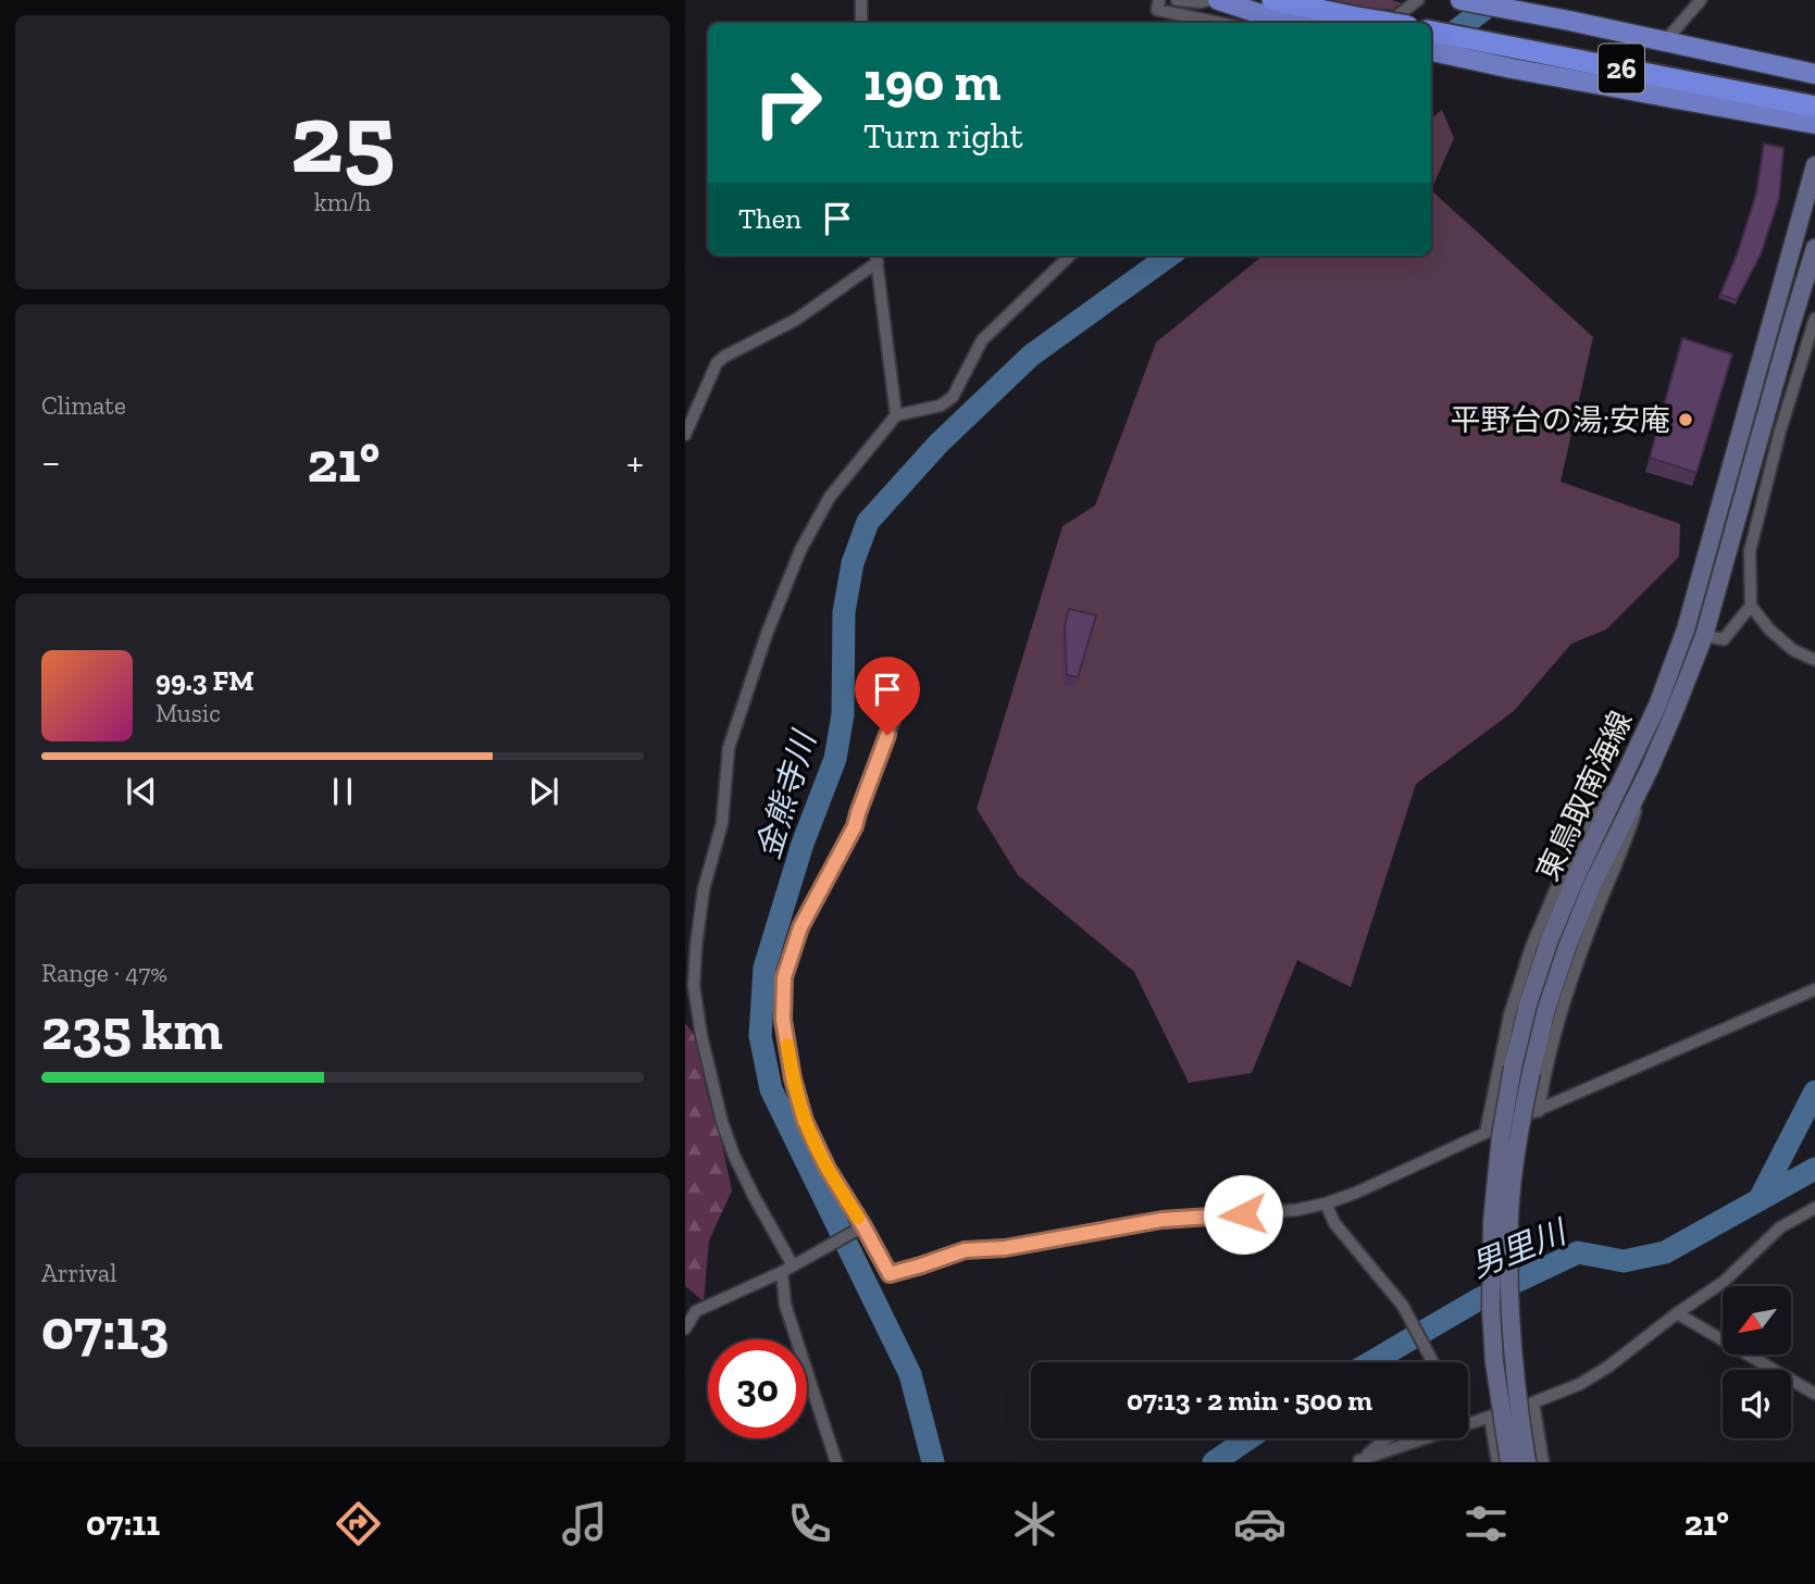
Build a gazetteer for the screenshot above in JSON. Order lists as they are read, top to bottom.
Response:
{
  "streets": {
    "highway": ["26"],
    "main road": ["東鳥取南海線"]
  },
  "water": ["金熊寺川", "男里川"],
  "places": ["平野台の湯;安庵"],
  "north": "bottom left",
  "page": {
    "tile": [
      ["25", "km/h"],
      "Climate",
      ["Range · 47%", "235 km"],
      ["Arrival", "07:13"]
    ],
    "turn": ["190 m", "Turn right"],
    "then": "Then",
    "heat": ["−", "21°", "+"],
    "song": ["99.3 FM", "Music"],
    "limit": "30",
    "trip": "07:13 · 2 min · 500 m",
    "tabs": ["07:11", "21°"]
  }
}
